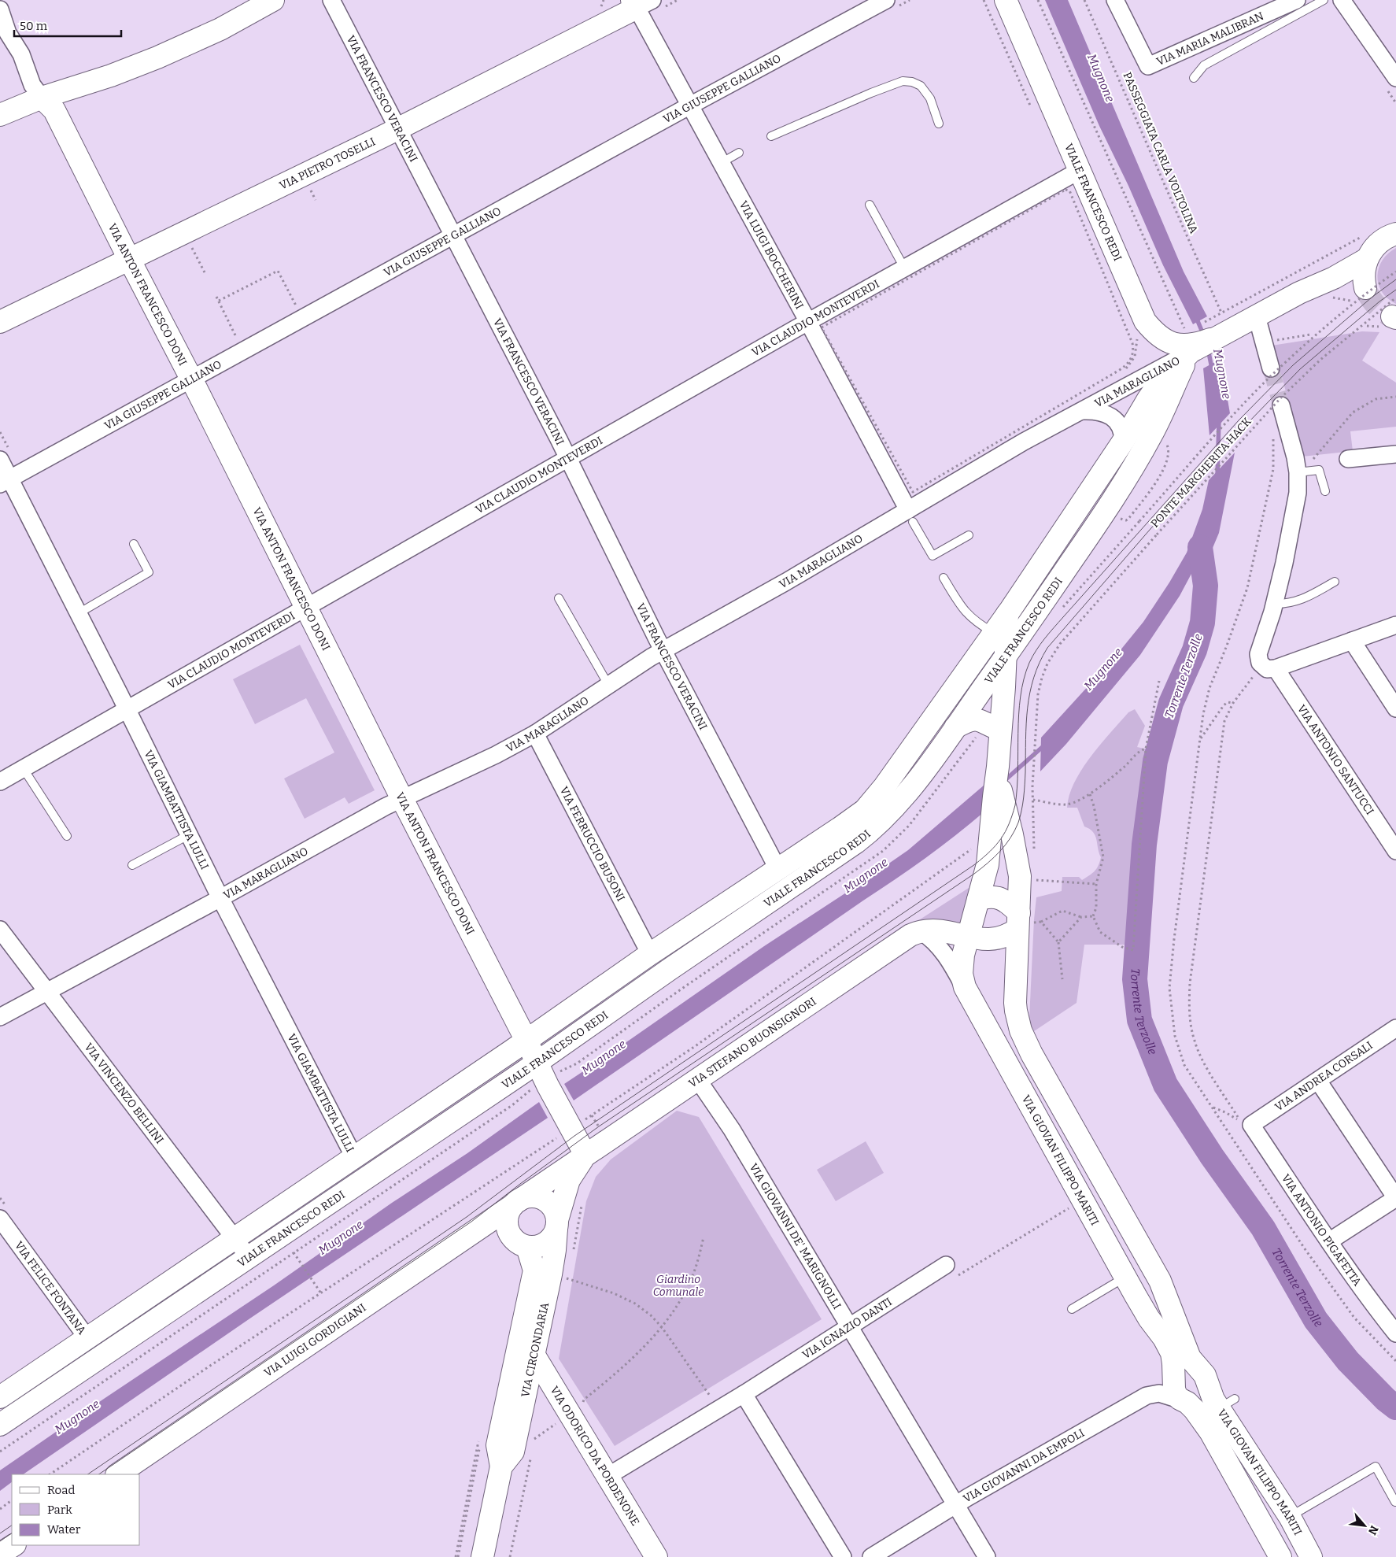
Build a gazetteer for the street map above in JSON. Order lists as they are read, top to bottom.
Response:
{
  "streets": {
    "street": [
      "VIA MARIA MALIBRAN",
      "VIA GIUSEPPE GALLIANO",
      "VIA FRANCESCO VERACINI",
      "VIA PIETRO TOSELLI",
      "VIALE FRANCESCO REDI",
      "VIA LUIGI BOCCHERINI",
      "VIA ANTON FRANCESCO DONI",
      "VIA CLAUDIO MONTEVERDI",
      "VIA MARAGLIANO",
      "VIA ANTONIO SANTUCCI",
      "VIA GIAMBATTISTA LULLI",
      "VIA FERRUCCIO BUSONI",
      "VIA STEFANO BUONSIGNORI",
      "VIA ANDREA CORSALI",
      "VIA VINCENZO BELLINI",
      "VIA GIOVAN FILIPPO MARITI",
      "VIA ANTONIO PIGAFETTA",
      "VIA GIOVANNI DE' MARIGNOLLI",
      "VIA FELICE FONTANA",
      "VIA IGNAZIO DANTI",
      "VIA LUIGI GORDIGIANI",
      "VIA CIRCONDARIA",
      "VIA ODORICO DA PORDENONE",
      "VIA GIOVANNI DA EMPOLI"
    ],
    "path": ["PASSEGGIATA CARLA VOLTOLINA", "PONTE MARGHERITA HACK"]
  },
  "crossings": [
    ["VIA GIUSEPPE GALLIANO", "VIA FRANCESCO VERACINI"],
    ["VIA GIUSEPPE GALLIANO", "VIA LUIGI BOCCHERINI"],
    ["VIA GIUSEPPE GALLIANO", "VIA ANTON FRANCESCO DONI"],
    ["VIA GIUSEPPE GALLIANO", "VIA GIAMBATTISTA LULLI"],
    ["VIA FRANCESCO VERACINI", "VIA PIETRO TOSELLI"],
    ["VIA FRANCESCO VERACINI", "VIALE FRANCESCO REDI"],
    ["VIA FRANCESCO VERACINI", "VIA CLAUDIO MONTEVERDI"],
    ["VIA FRANCESCO VERACINI", "VIA MARAGLIANO"],
    ["VIA PIETRO TOSELLI", "VIA LUIGI BOCCHERINI"],
    ["VIA PIETRO TOSELLI", "VIA ANTON FRANCESCO DONI"],
    ["VIALE FRANCESCO REDI", "VIA ANTON FRANCESCO DONI"],
    ["VIALE FRANCESCO REDI", "VIA CLAUDIO MONTEVERDI"],
    ["VIALE FRANCESCO REDI", "VIA MARAGLIANO"],
    ["VIALE FRANCESCO REDI", "VIA GIAMBATTISTA LULLI"],
    ["VIALE FRANCESCO REDI", "VIA FERRUCCIO BUSONI"],
    ["VIALE FRANCESCO REDI", "VIA VINCENZO BELLINI"],
    ["VIALE FRANCESCO REDI", "VIA GIOVAN FILIPPO MARITI"],
    ["VIALE FRANCESCO REDI", "VIA FELICE FONTANA"],
    ["VIA LUIGI BOCCHERINI", "VIA CLAUDIO MONTEVERDI"],
    ["VIA LUIGI BOCCHERINI", "VIA MARAGLIANO"],
    ["VIA ANTON FRANCESCO DONI", "VIA CLAUDIO MONTEVERDI"],
    ["VIA ANTON FRANCESCO DONI", "VIA MARAGLIANO"],
    ["VIA ANTON FRANCESCO DONI", "VIA STEFANO BUONSIGNORI"],
    ["VIA CLAUDIO MONTEVERDI", "VIA GIAMBATTISTA LULLI"],
    ["VIA MARAGLIANO", "VIA GIAMBATTISTA LULLI"],
    ["VIA MARAGLIANO", "VIA FERRUCCIO BUSONI"],
    ["VIA MARAGLIANO", "VIA VINCENZO BELLINI"],
    ["VIA STEFANO BUONSIGNORI", "VIA GIOVAN FILIPPO MARITI"],
    ["VIA STEFANO BUONSIGNORI", "VIA GIOVANNI DE' MARIGNOLLI"],
    ["VIA STEFANO BUONSIGNORI", "VIA LUIGI GORDIGIANI"],
    ["VIA STEFANO BUONSIGNORI", "VIA CIRCONDARIA"],
    ["VIA ANDREA CORSALI", "VIA ANTONIO PIGAFETTA"],
    ["VIA GIOVAN FILIPPO MARITI", "VIA GIOVANNI DA EMPOLI"],
    ["VIA GIOVANNI DE' MARIGNOLLI", "VIA IGNAZIO DANTI"],
    ["VIA GIOVANNI DE' MARIGNOLLI", "VIA GIOVANNI DA EMPOLI"],
    ["VIA IGNAZIO DANTI", "VIA ODORICO DA PORDENONE"],
    ["VIA LUIGI GORDIGIANI", "VIA CIRCONDARIA"],
    ["VIA CIRCONDARIA", "VIA ODORICO DA PORDENONE"]
  ],
  "water": ["Mugnone", "Torrente Terzolle"],
  "parks": ["Giardino Comunale"],
  "legend": ["Road", "Park", "Water"],
  "scale_bar": "50 m",
  "north": "bottom right"
}
